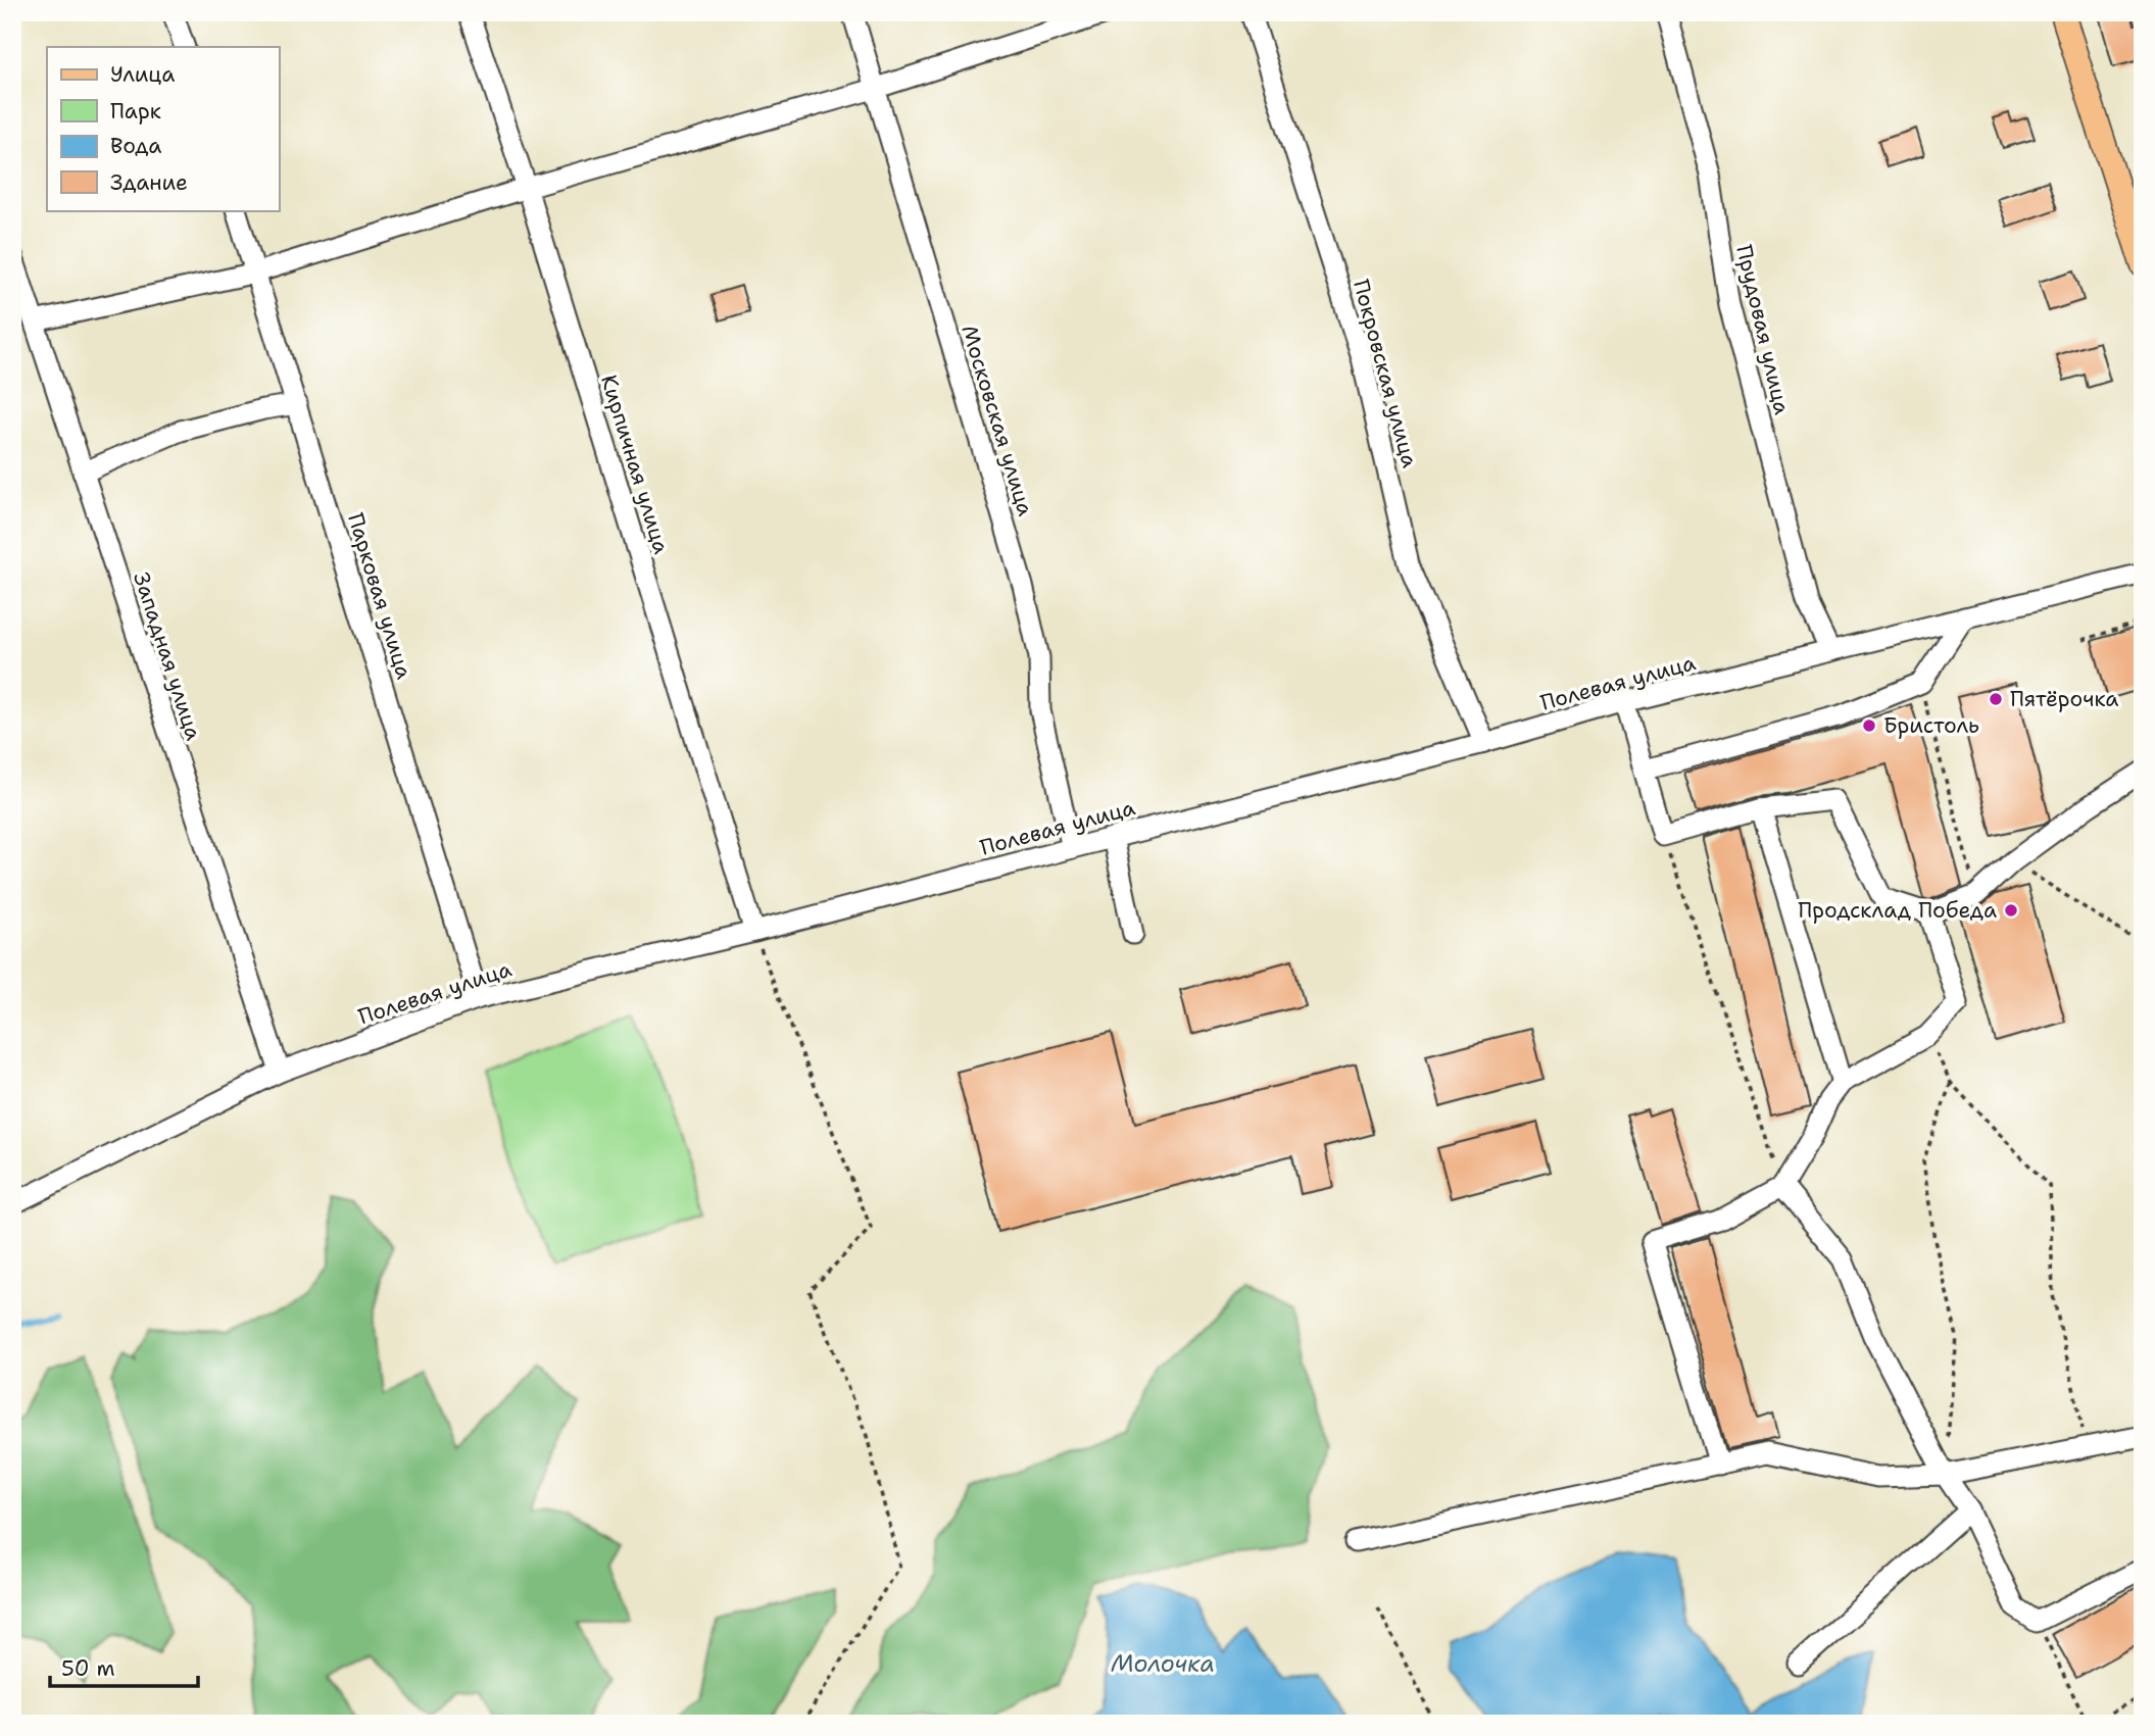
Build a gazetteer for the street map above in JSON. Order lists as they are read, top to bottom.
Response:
{
  "streets": {
    "street": [
      "Прудовая улица",
      "Покровская улица",
      "Московская улица",
      "Кирпичная улица",
      "Парковая улица",
      "Западная улица",
      "Полевая улица"
    ]
  },
  "crossings": [
    ["Прудовая улица", "Полевая улица"],
    ["Покровская улица", "Полевая улица"],
    ["Московская улица", "Полевая улица"],
    ["Кирпичная улица", "Полевая улица"],
    ["Парковая улица", "Полевая улица"],
    ["Западная улица", "Полевая улица"]
  ],
  "water": ["Молочка"],
  "places": ["Пятёрочка", "Бристоль", "Продсклад Победа"],
  "legend": [
    "Улица",
    "Парк",
    "Вода",
    "Здание"
  ],
  "scale_bar": "50 m"
}
